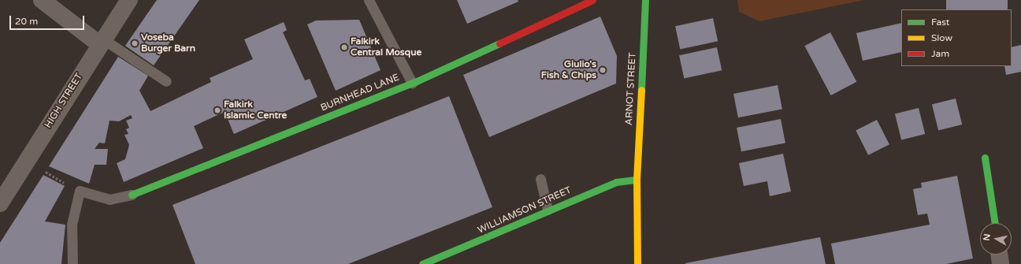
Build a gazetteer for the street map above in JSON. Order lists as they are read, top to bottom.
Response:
{
  "streets": {
    "street": [
      "ARNOT STREET",
      "BURNHEAD LANE",
      "HIGH STREET",
      "WILLIAMSON STREET"
    ]
  },
  "crossings": [
    ["ARNOT STREET", "WILLIAMSON STREET"]
  ],
  "places": [
    "Voseba Burger Barn",
    "Falkirk Central Mosque",
    "Giulio's Fish & Chips",
    "Falkirk Islamic Centre"
  ],
  "legend": ["Fast", "Slow", "Jam"],
  "scale_bar": "20 m",
  "north": "left"
}
